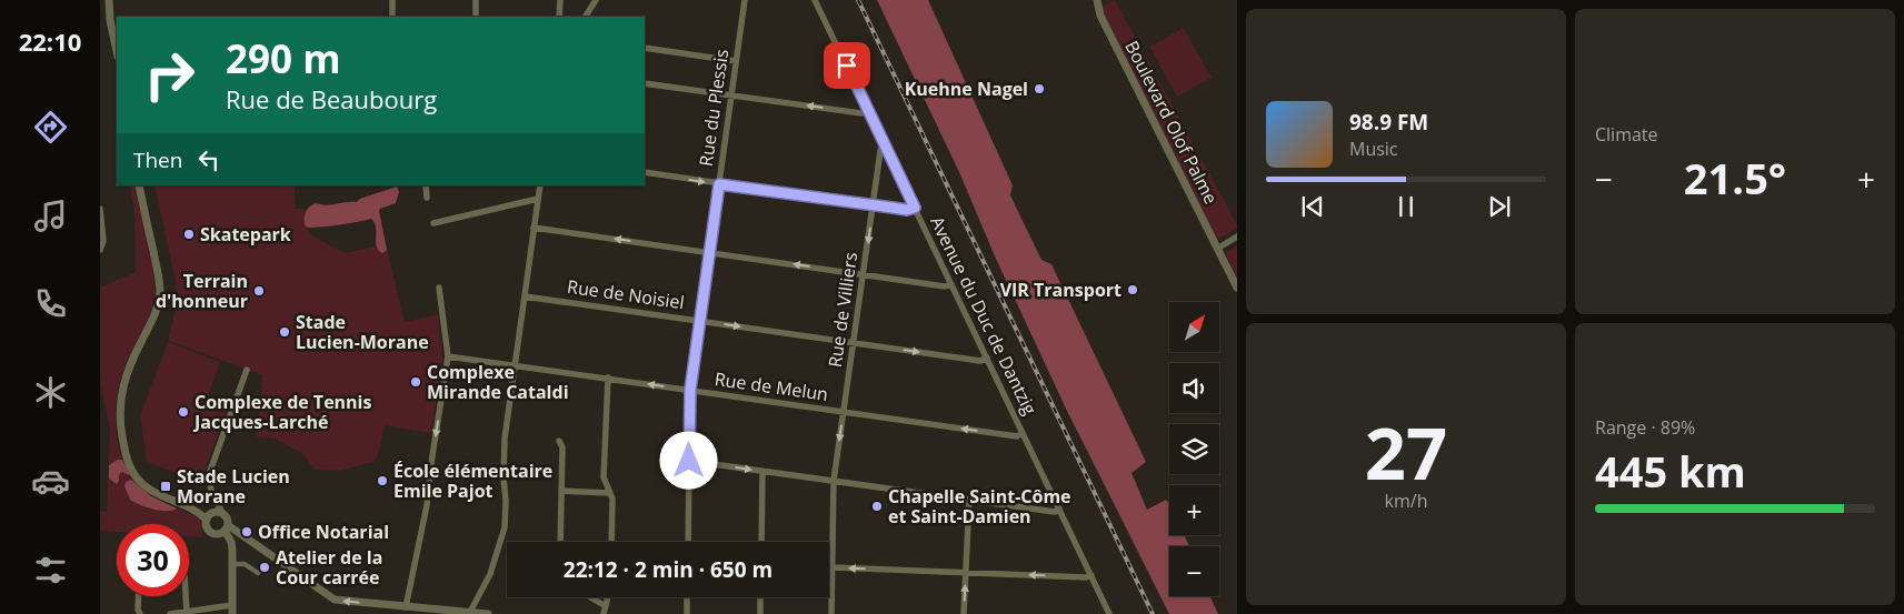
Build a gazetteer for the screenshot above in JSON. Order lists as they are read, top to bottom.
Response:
{
  "streets": {
    "street": [
      "Rue du Plessis",
      "Boulevard Olof Palme",
      "Rue de Noisiel",
      "Rue de Villiers",
      "Avenue du Duc de Dantzig",
      "Rue de Melun"
    ]
  },
  "crossings": [
    ["Rue du Plessis", "Rue de Noisiel"],
    ["Rue du Plessis", "Rue de Melun"],
    ["Rue de Noisiel", "Rue de Villiers"],
    ["Rue de Noisiel", "Avenue du Duc de Dantzig"],
    ["Rue de Villiers", "Avenue du Duc de Dantzig"],
    ["Rue de Villiers", "Rue de Melun"],
    ["Avenue du Duc de Dantzig", "Rue de Melun"]
  ],
  "one_way": ["Rue de Noisiel", "Rue de Melun"],
  "places": {
    "other": [
      "Kuehne Nagel",
      "Skatepark",
      "VIR Transport",
      "Terrain d'honneur",
      "Stade Lucien-Morane",
      "Complexe Mirande Cataldi",
      "Complexe de Tennis Jacques-Larché",
      "École élémentaire Emile Pajot",
      "Chapelle Saint-Côme et Saint-Damien",
      "Office Notarial",
      "Atelier de la Cour carrée"
    ],
    "transit": ["Stade Lucien Morane"]
  },
  "north": "top right",
  "page": {
    "tabs": "22:10",
    "tile": [
      "Climate",
      ["27", "km/h"],
      ["Range · 89%", "445 km"]
    ],
    "turn": ["290 m", "Rue de Beaubourg"],
    "song": ["98.9 FM", "Music"],
    "then": "Then",
    "heat": ["−", "21.5°", "+"],
    "map_buttons": ["+", "−"],
    "limit": "30",
    "trip": "22:12 · 2 min · 650 m"
  }
}
